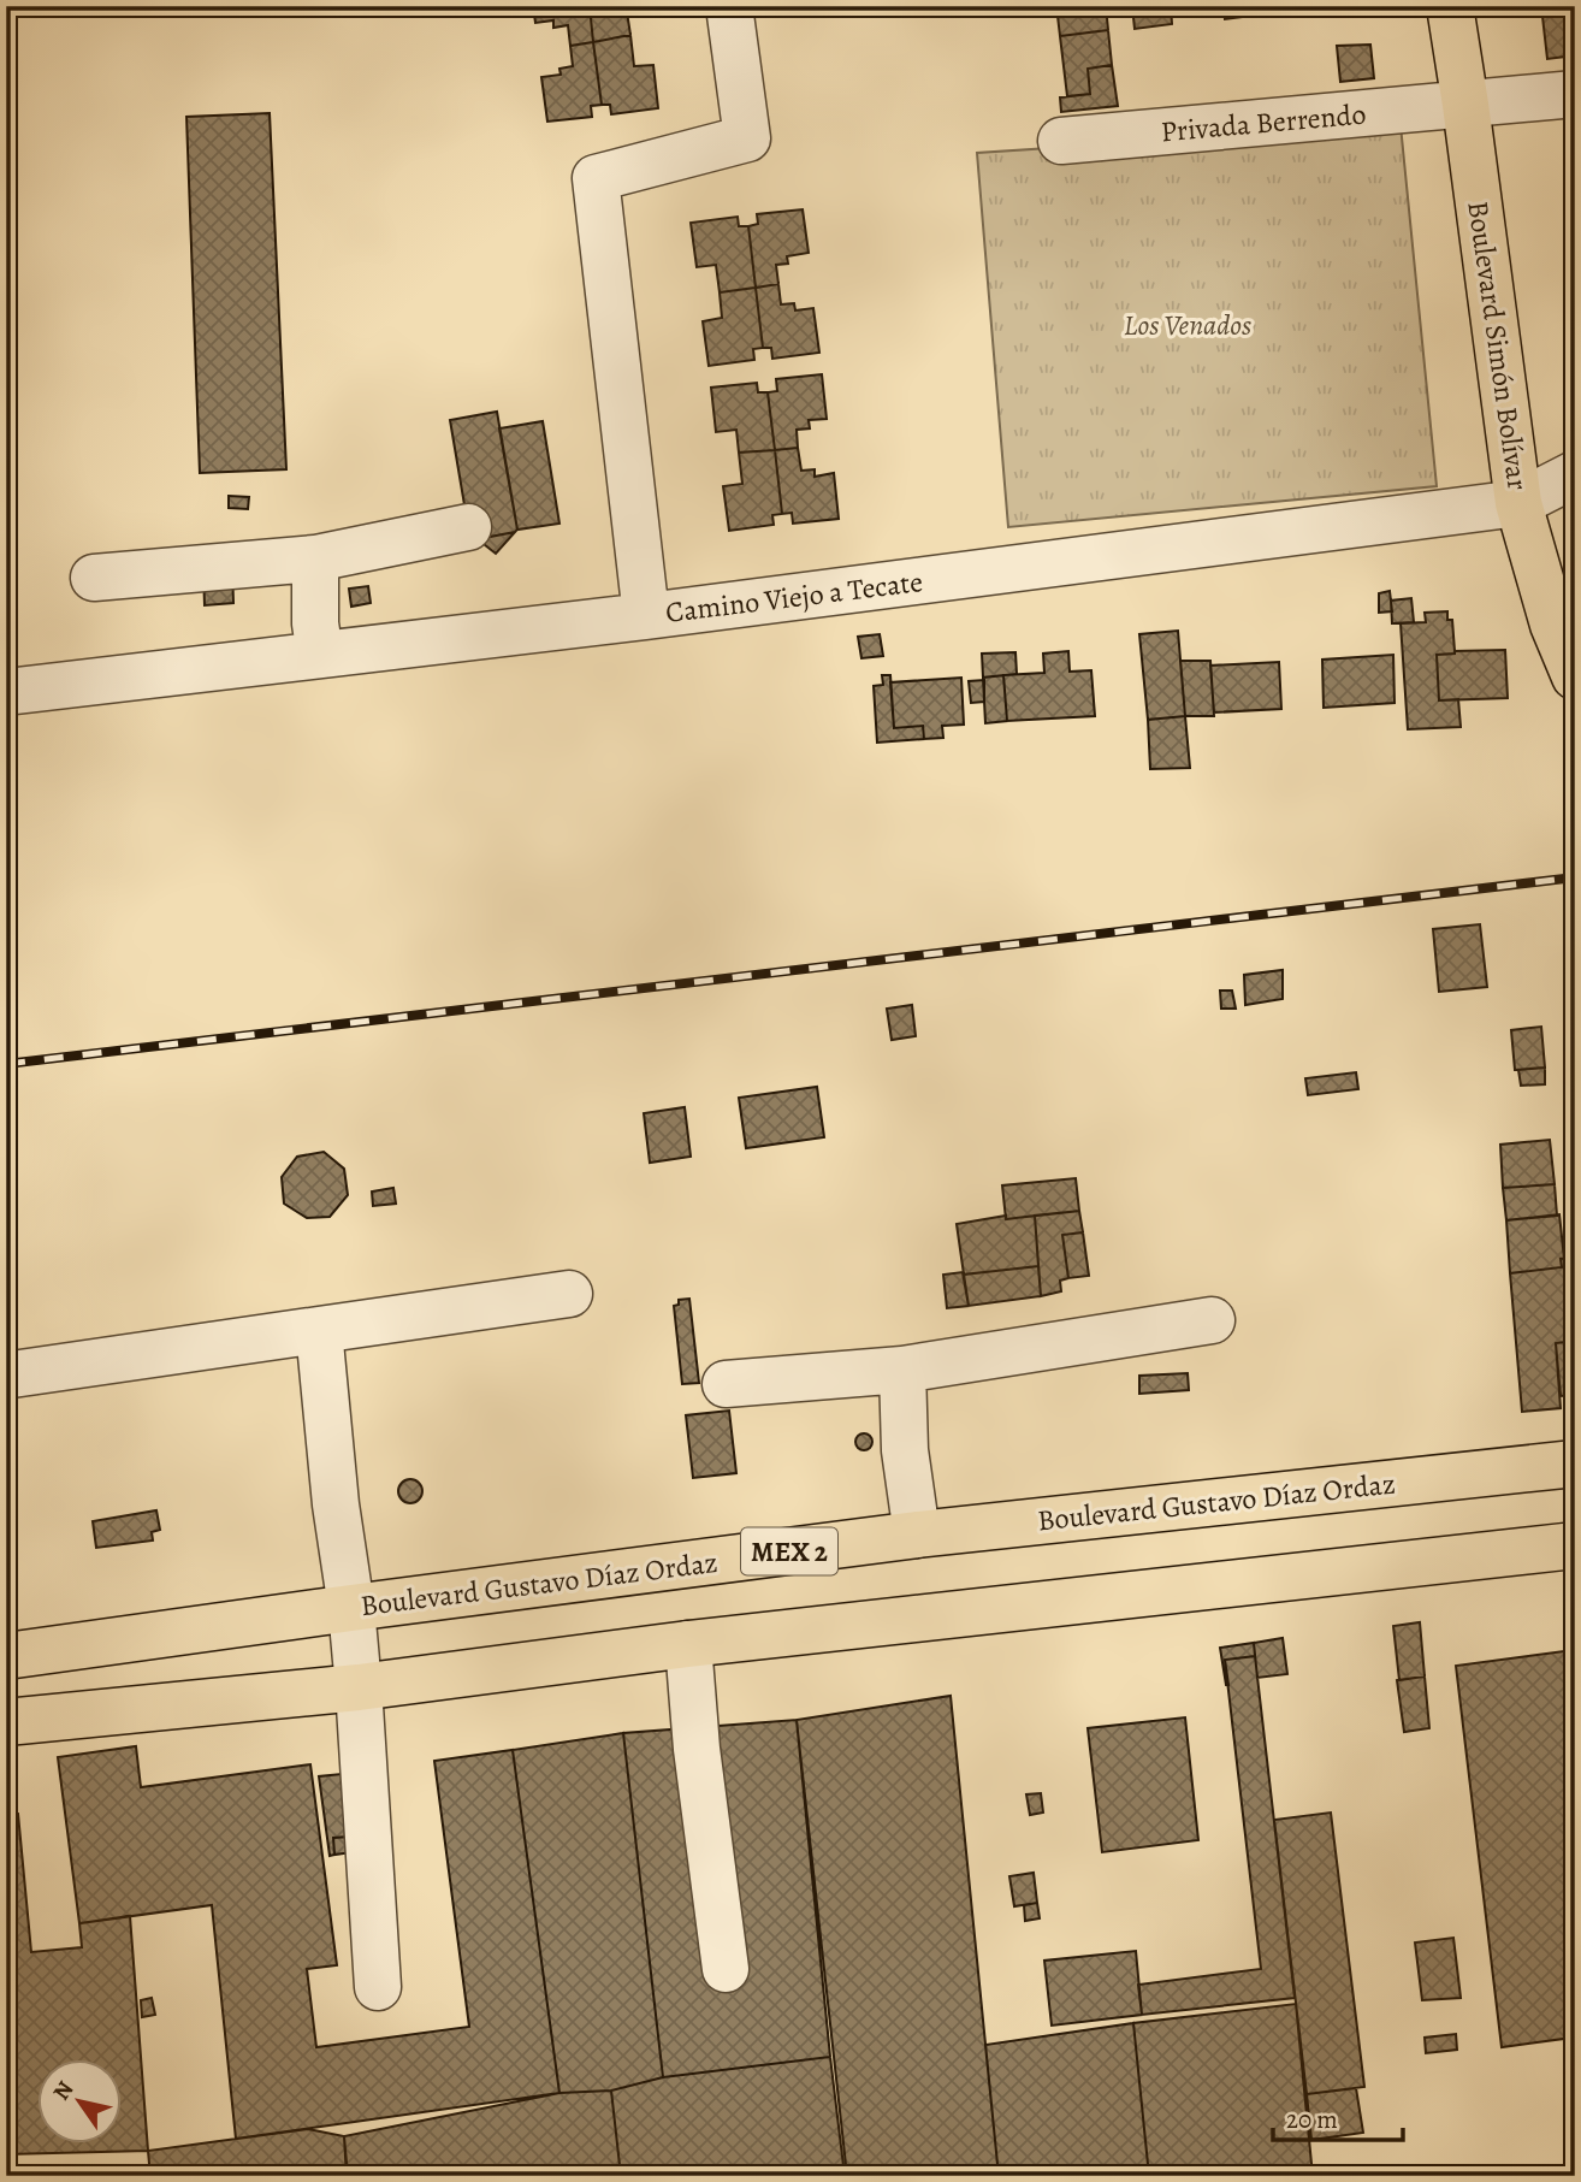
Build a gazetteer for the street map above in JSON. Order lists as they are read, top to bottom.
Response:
{
  "streets": {
    "main road": ["Boulevard Simón Bolívar", "Boulevard Gustavo Díaz Ordaz", "MEX 2"],
    "street": ["Privada Berrendo", "Camino Viejo a Tecate"]
  },
  "crossings": [
    ["Privada Berrendo", "Boulevard Simón Bolívar"],
    ["Boulevard Simón Bolívar", "Camino Viejo a Tecate"]
  ],
  "parks": ["Los Venados"],
  "scale_bar": "20 m",
  "north": "top left"
}
